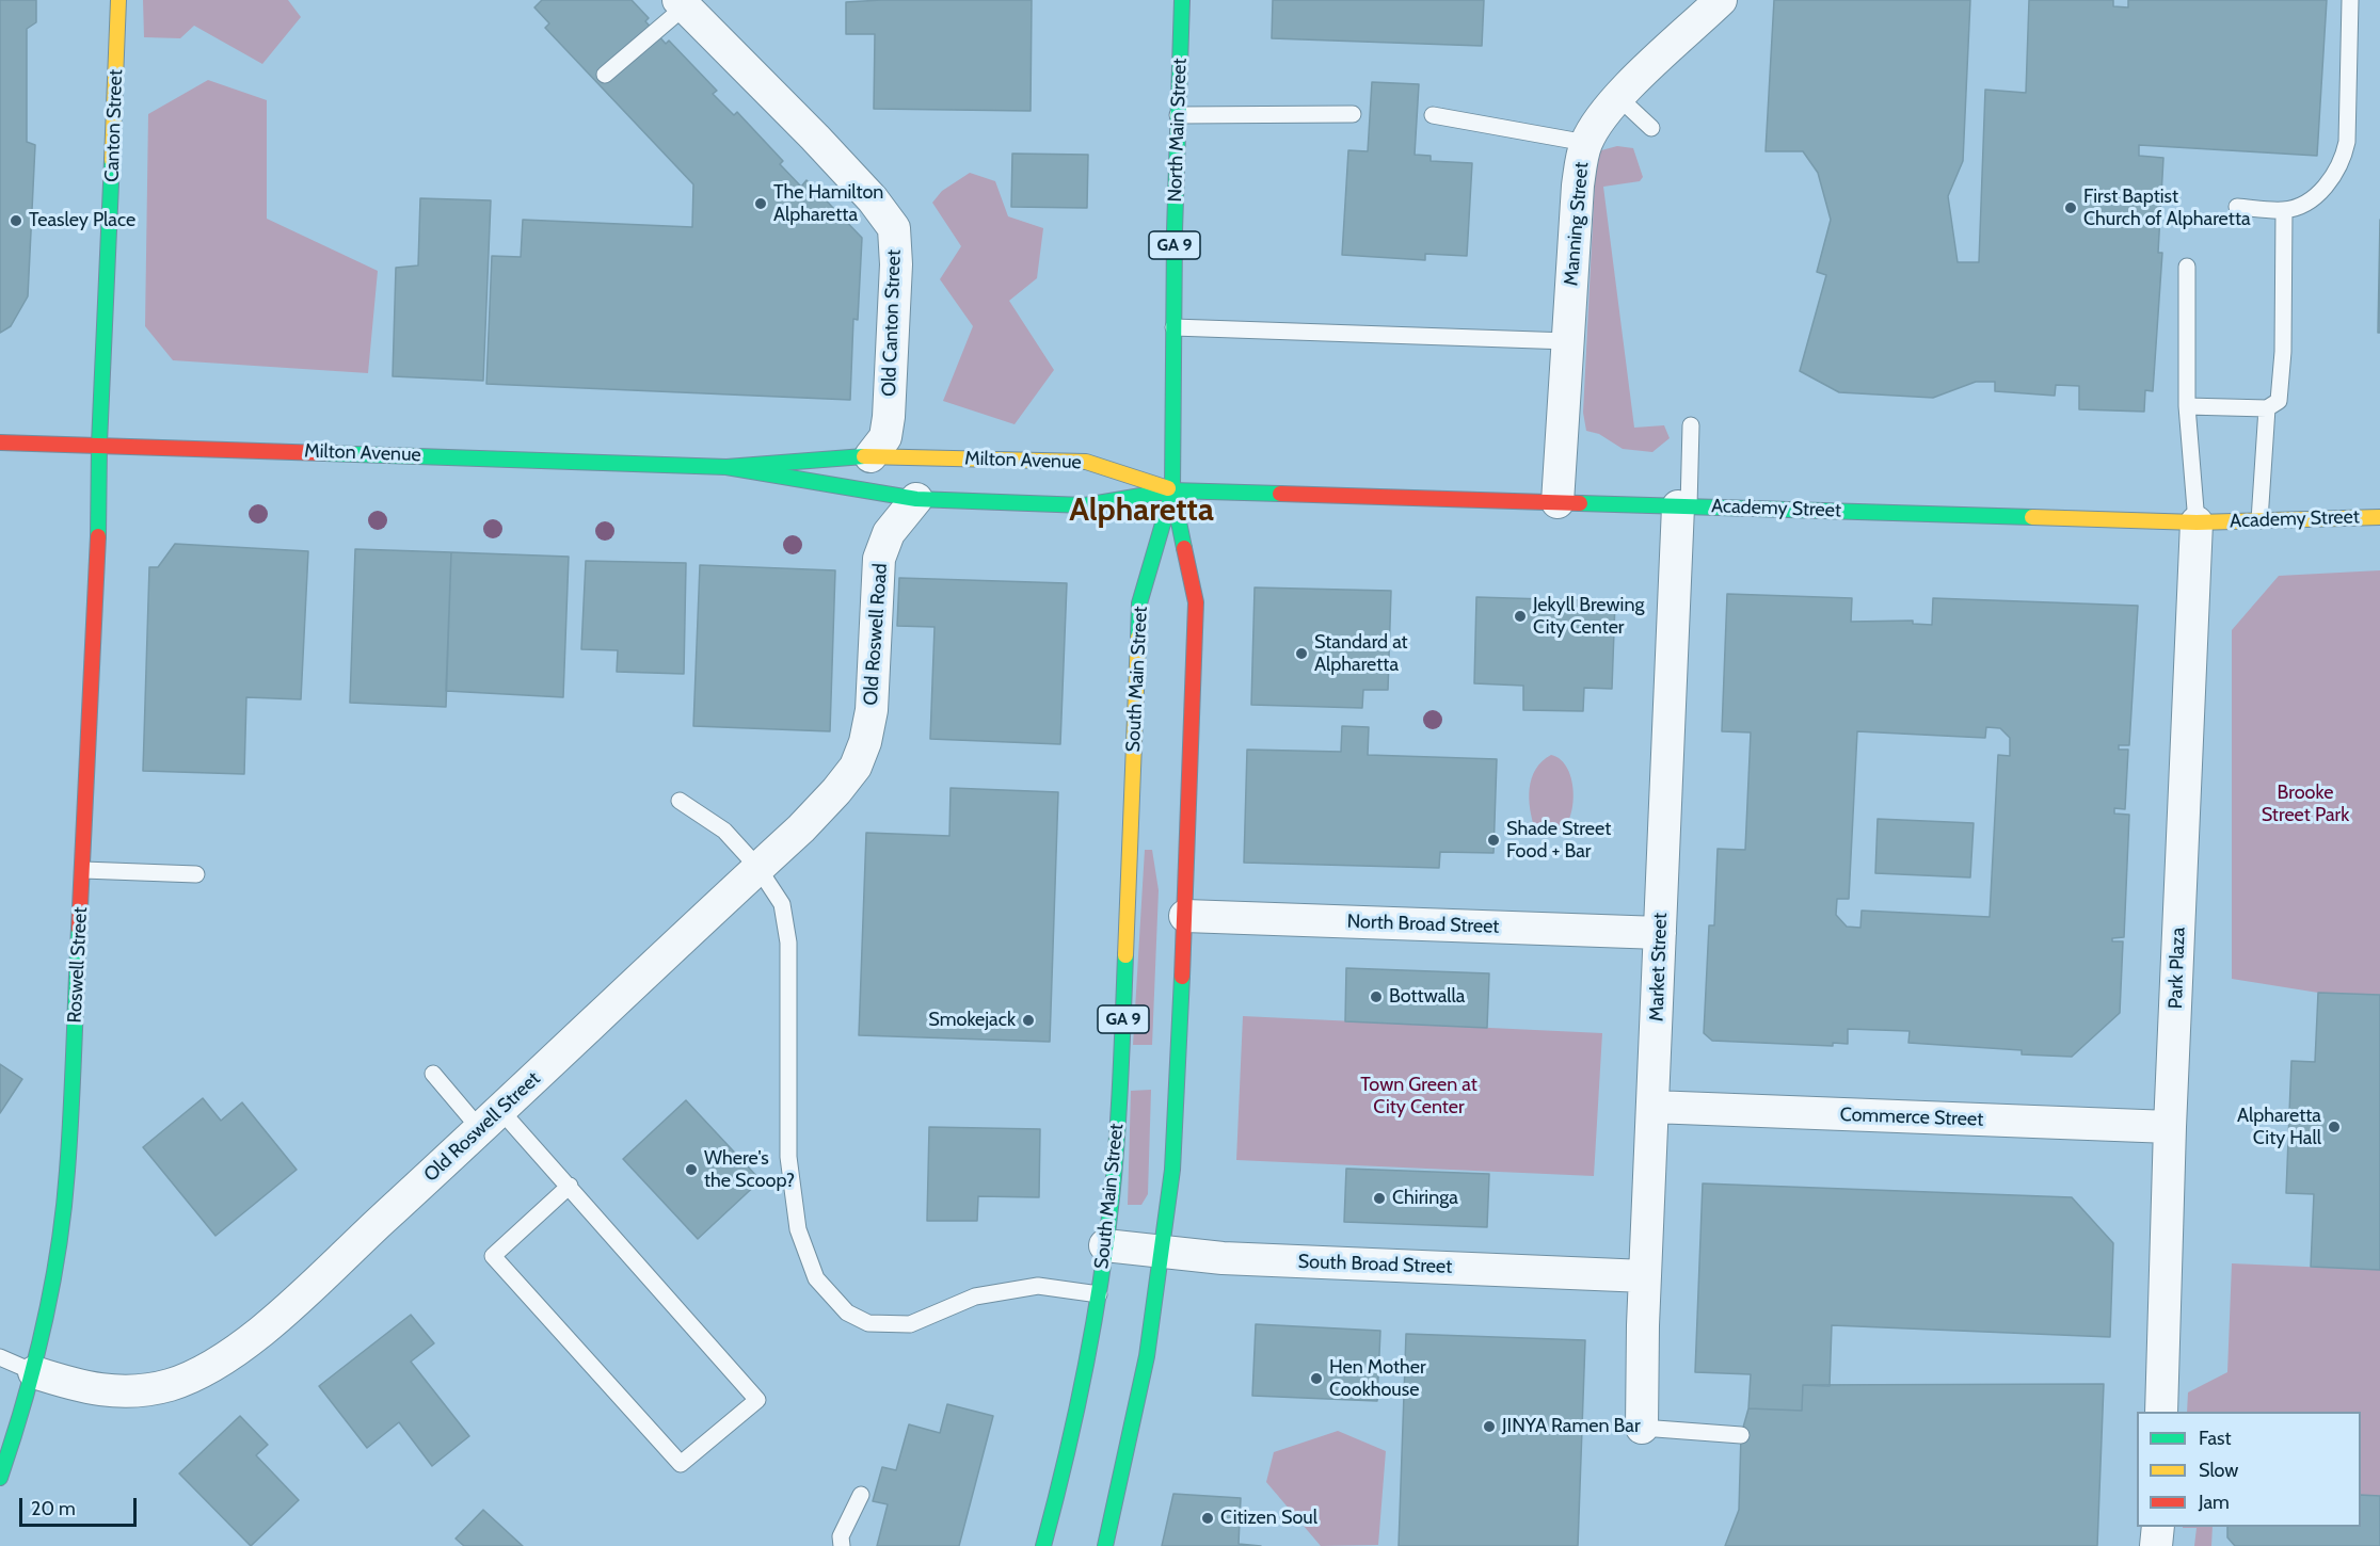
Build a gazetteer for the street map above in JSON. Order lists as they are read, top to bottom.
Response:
{
  "streets": {
    "street": [
      "Canton Street",
      "North Main Street",
      "Manning Street",
      "GA 9",
      "Old Canton Street",
      "Milton Avenue",
      "Academy Street",
      "Old Roswell Road",
      "South Main Street",
      "North Broad Street",
      "Roswell Street",
      "Market Street",
      "Park Plaza",
      "Commerce Street",
      "Old Roswell Street",
      "South Broad Street"
    ]
  },
  "crossings": [
    ["Canton Street", "Milton Avenue"],
    ["Canton Street", "Roswell Street"],
    ["North Main Street", "GA 9"],
    ["North Main Street", "Milton Avenue"],
    ["North Main Street", "Academy Street"],
    ["North Main Street", "South Main Street"],
    ["Manning Street", "Academy Street"],
    ["GA 9", "Milton Avenue"],
    ["GA 9", "Academy Street"],
    ["GA 9", "South Main Street"],
    ["GA 9", "North Broad Street"],
    ["GA 9", "South Broad Street"],
    ["Old Canton Street", "Milton Avenue"],
    ["Milton Avenue", "Academy Street"],
    ["Milton Avenue", "Old Roswell Road"],
    ["Milton Avenue", "South Main Street"],
    ["Milton Avenue", "Roswell Street"],
    ["Academy Street", "South Main Street"],
    ["Academy Street", "Market Street"],
    ["Academy Street", "Park Plaza"],
    ["Old Roswell Road", "Old Roswell Street"],
    ["South Main Street", "South Broad Street"],
    ["North Broad Street", "Market Street"],
    ["Roswell Street", "Old Roswell Street"],
    ["Market Street", "Commerce Street"],
    ["Market Street", "South Broad Street"],
    ["Park Plaza", "Commerce Street"]
  ],
  "districts": ["Alpharetta"],
  "parks": ["Brooke Street Park", "Town Green at City Center"],
  "places": [
    "The Hamilton Alpharetta",
    "First Baptist Church of Alpharetta",
    "Teasley Place",
    "Jekyll Brewing City Center",
    "Standard at Alpharetta",
    "Shade Street Food + Bar",
    "Bottwalla",
    "Smokejack",
    "Alpharetta City Hall",
    "Where's the Scoop?",
    "Chiringa",
    "Hen Mother Cookhouse",
    "JINYA Ramen Bar",
    "Citizen Soul"
  ],
  "legend": ["Fast", "Slow", "Jam"],
  "scale_bar": "20 m"
}
